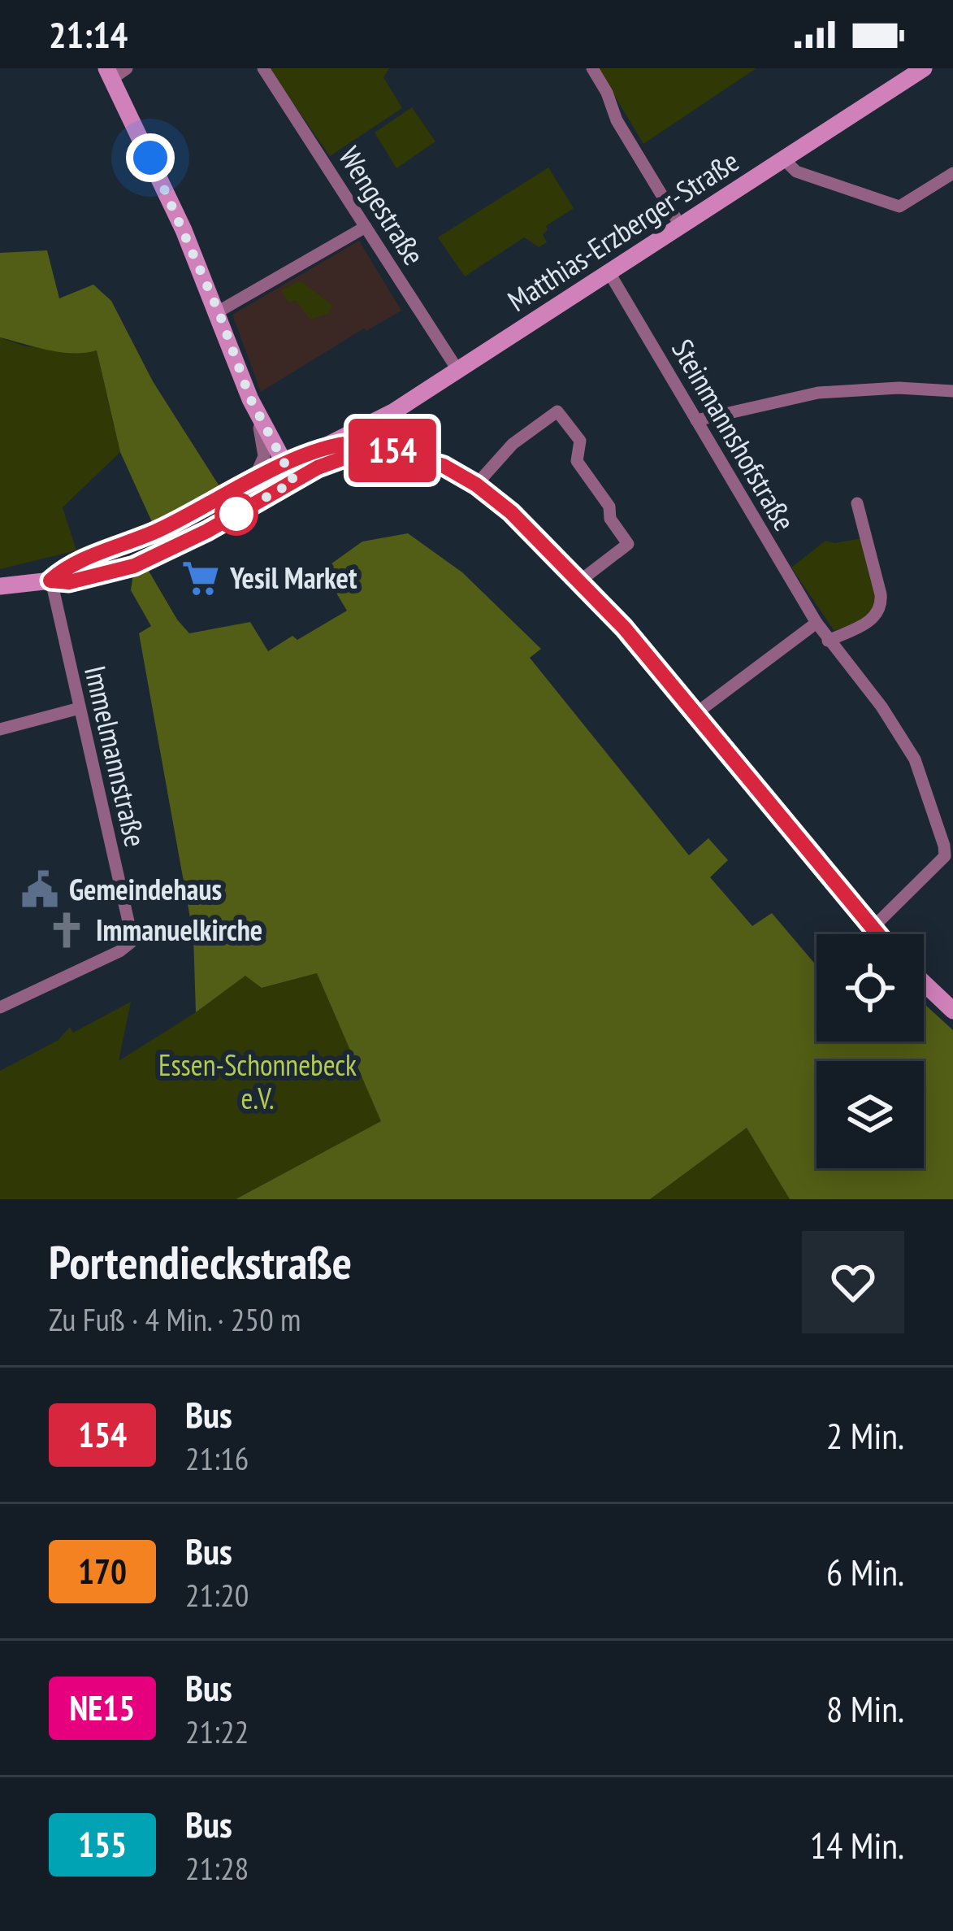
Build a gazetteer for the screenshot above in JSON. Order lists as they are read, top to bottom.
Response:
{
  "streets": {
    "street": [
      "Wengestraße",
      "Matthias-Erzberger-Straße",
      "Steinmannshofstraße",
      "Immelmannstraße"
    ]
  },
  "crossings": [
    ["Wengestraße", "Matthias-Erzberger-Straße"],
    ["Matthias-Erzberger-Straße", "Steinmannshofstraße"]
  ],
  "parks": ["Essen-Schonnebeck e.V."],
  "places": {
    "supermarket": ["Yesil Market"],
    "public building": ["Gemeindehaus"],
    "church": ["Immanuelkirche"]
  },
  "lines": ["bus line 154"],
  "page": {
    "status": "21:14",
    "on_map": "154",
    "heading": ["Portendieckstraße", "Zu Fuß · 4 Min. · 250 m"],
    "list": [
      {
        "mark": "154",
        "name": "Bus",
        "note": "21:16",
        "value": "2 Min."
      },
      {
        "mark": "170",
        "name": "Bus",
        "note": "21:20",
        "value": "6 Min."
      },
      {
        "mark": "NE15",
        "name": "Bus",
        "note": "21:22",
        "value": "8 Min."
      },
      {
        "mark": "155",
        "name": "Bus",
        "note": "21:28",
        "value": "14 Min."
      }
    ]
  }
}
